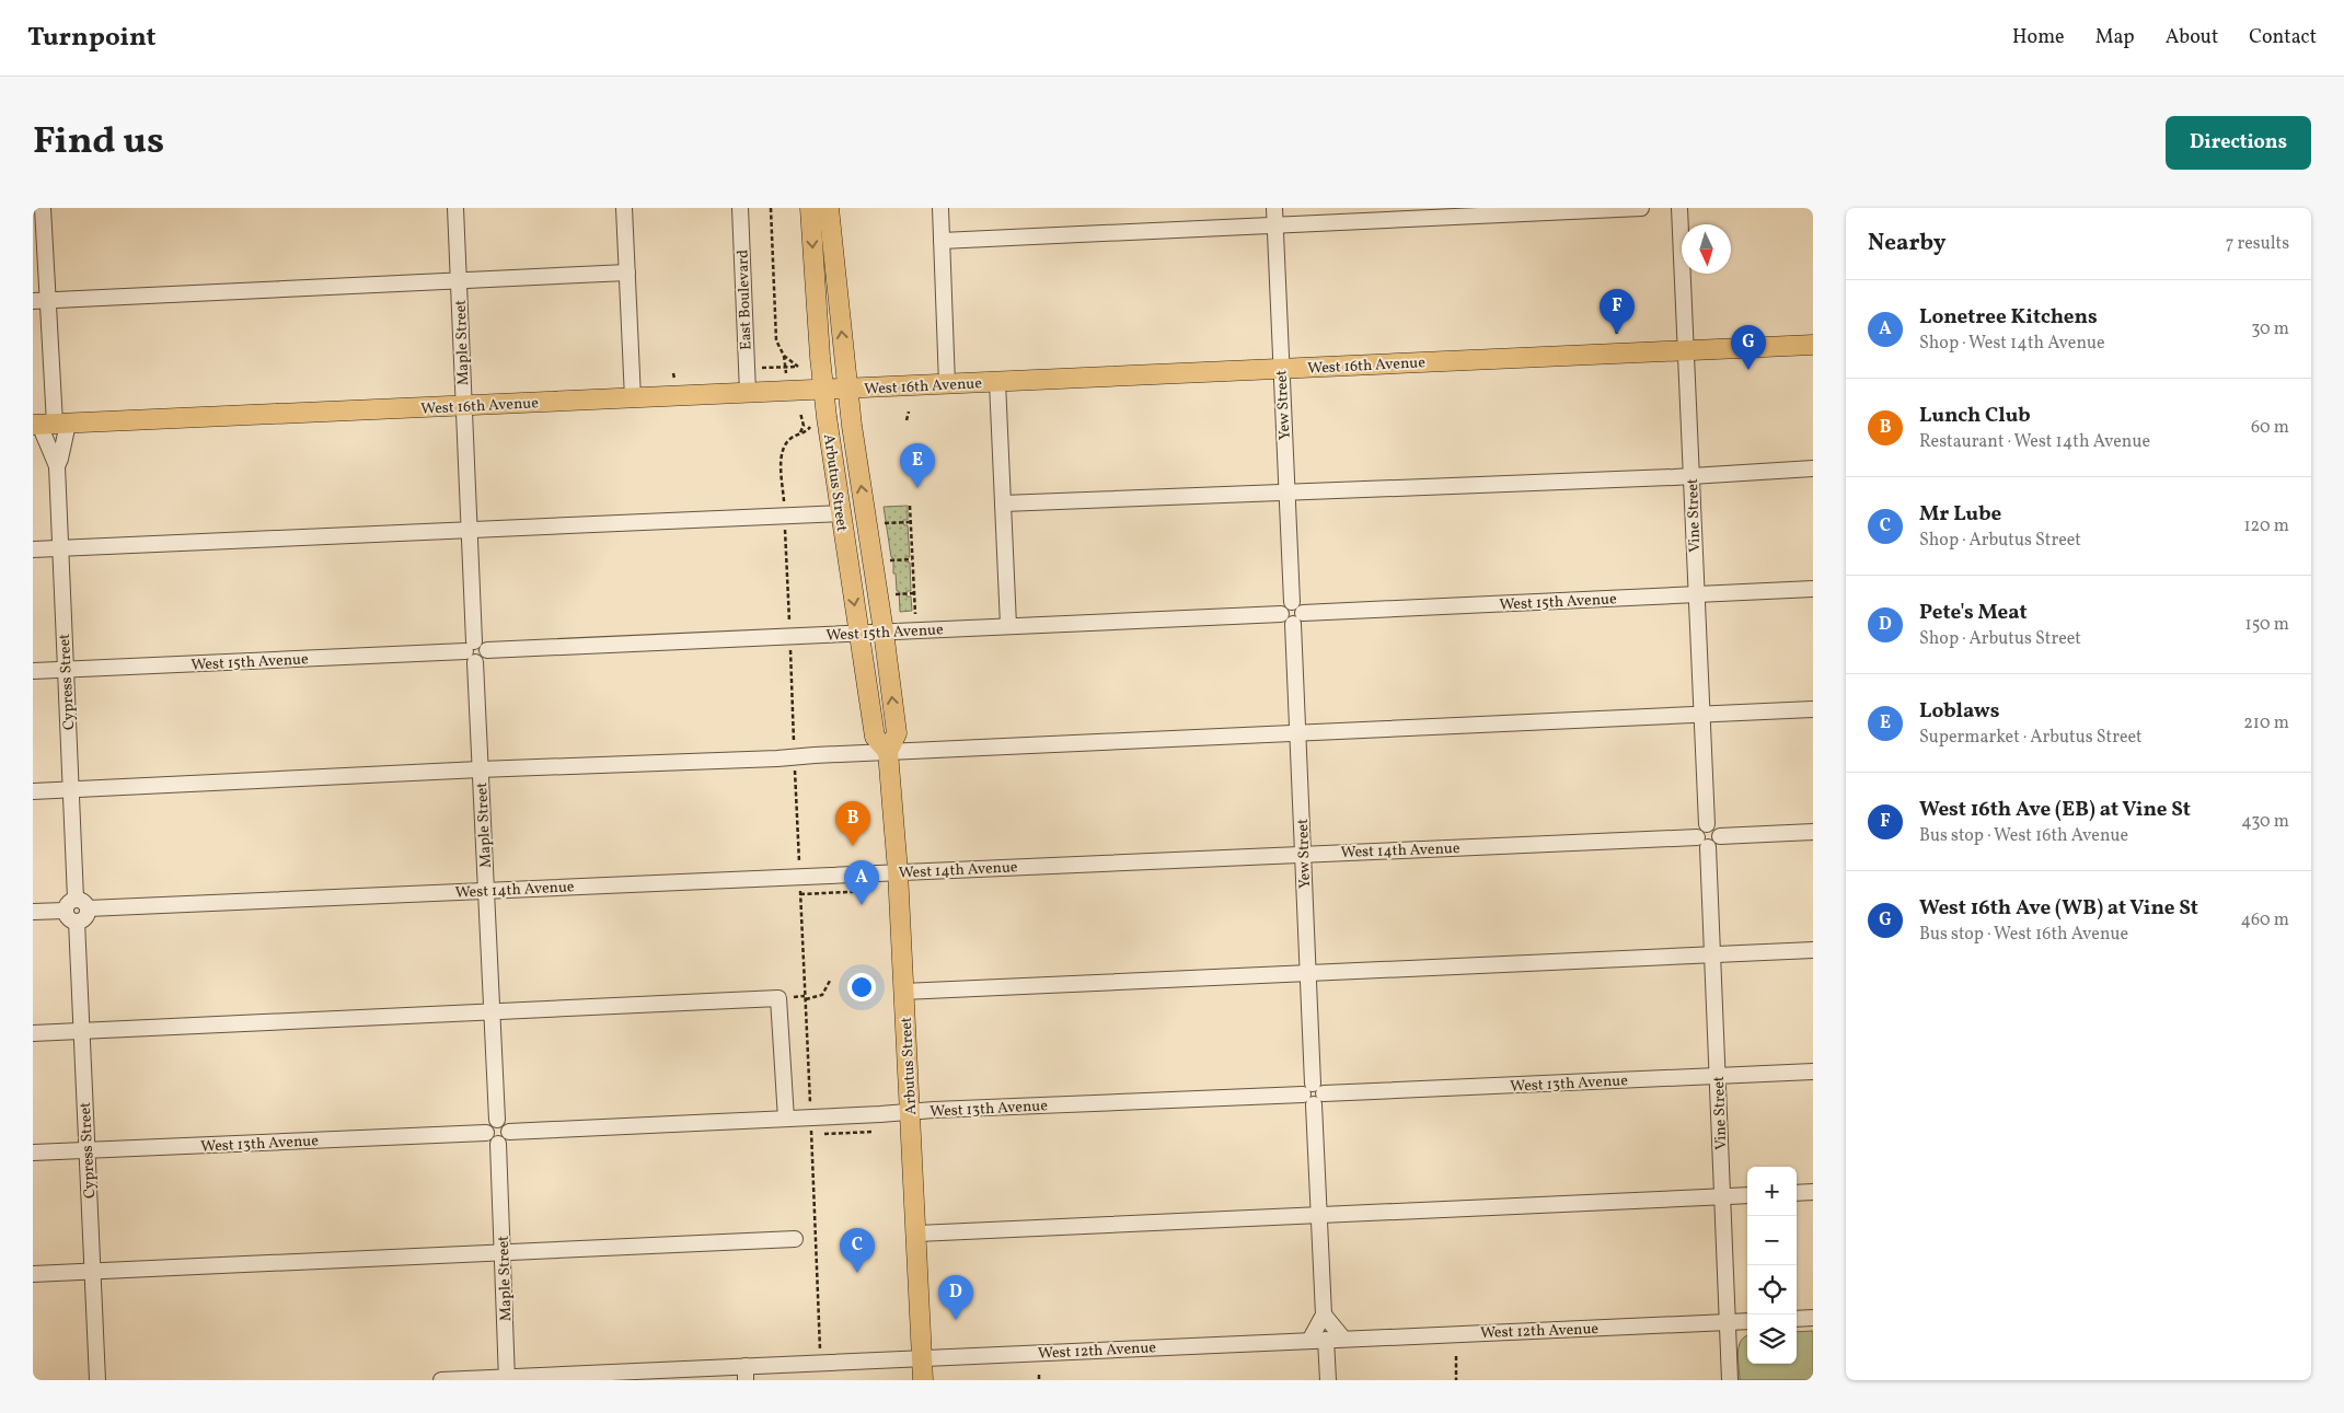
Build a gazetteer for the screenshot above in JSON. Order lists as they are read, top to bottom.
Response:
{
  "streets": {
    "main road": ["West 16th Avenue", "Arbutus Street"],
    "street": [
      "East Boulevard",
      "Maple Street",
      "Yew Street",
      "Vine Street",
      "West 15th Avenue",
      "Cypress Street",
      "West 14th Avenue",
      "West 13th Avenue",
      "West 12th Avenue"
    ]
  },
  "crossings": [
    ["East Boulevard", "West 16th Avenue"],
    ["Maple Street", "West 16th Avenue"],
    ["Maple Street", "West 15th Avenue"],
    ["Maple Street", "West 14th Avenue"],
    ["Maple Street", "West 13th Avenue"],
    ["Maple Street", "West 12th Avenue"],
    ["West 16th Avenue", "Yew Street"],
    ["West 16th Avenue", "Arbutus Street"],
    ["West 16th Avenue", "Vine Street"],
    ["West 16th Avenue", "Cypress Street"],
    ["Yew Street", "West 15th Avenue"],
    ["Yew Street", "West 14th Avenue"],
    ["Yew Street", "West 13th Avenue"],
    ["Arbutus Street", "West 15th Avenue"],
    ["Arbutus Street", "West 14th Avenue"],
    ["Arbutus Street", "West 13th Avenue"],
    ["Arbutus Street", "West 12th Avenue"],
    ["Vine Street", "West 15th Avenue"],
    ["Vine Street", "West 14th Avenue"],
    ["Vine Street", "West 13th Avenue"],
    ["Vine Street", "West 12th Avenue"],
    ["West 15th Avenue", "Cypress Street"],
    ["Cypress Street", "West 14th Avenue"],
    ["Cypress Street", "West 13th Avenue"]
  ],
  "north": "bottom",
  "page": {
    "header": "Turnpoint",
    "nav": [
      "Home",
      "Map",
      "About",
      "Contact"
    ],
    "title": "Find us",
    "buttons": "Directions",
    "heading": ["Nearby", "7 results"],
    "list": [
      {
        "mark": "A",
        "name": "Lonetree Kitchens",
        "note": "Shop · West 14th Avenue",
        "value": "30 m"
      },
      {
        "mark": "B",
        "name": "Lunch Club",
        "note": "Restaurant · West 14th Avenue",
        "value": "60 m"
      },
      {
        "mark": "C",
        "name": "Mr Lube",
        "note": "Shop · Arbutus Street",
        "value": "120 m"
      },
      {
        "mark": "D",
        "name": "Pete's Meat",
        "note": "Shop · Arbutus Street",
        "value": "150 m"
      },
      {
        "mark": "E",
        "name": "Loblaws",
        "note": "Supermarket · Arbutus Street",
        "value": "210 m"
      },
      {
        "mark": "F",
        "name": "West 16th Ave (EB) at Vine St",
        "note": "Bus stop · West 16th Avenue",
        "value": "430 m"
      },
      {
        "mark": "G",
        "name": "West 16th Ave (WB) at Vine St",
        "note": "Bus stop · West 16th Avenue",
        "value": "460 m"
      }
    ],
    "pins": [
      "F",
      "G",
      "E",
      "B",
      "A",
      "C",
      "D"
    ],
    "map_buttons": ["+", "−"]
  }
}
